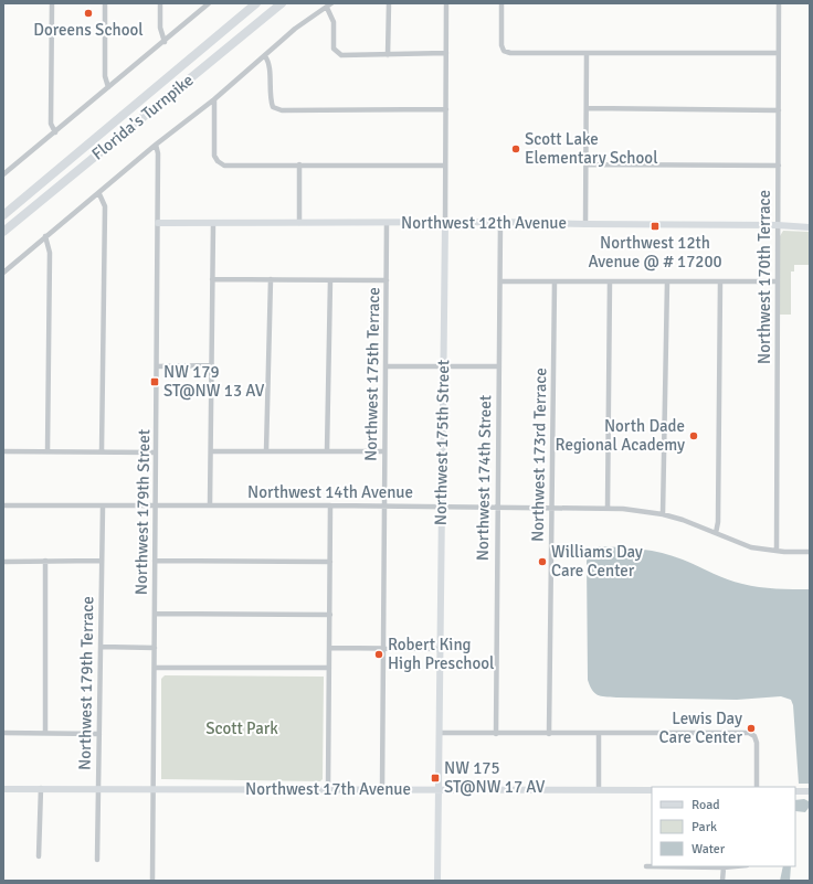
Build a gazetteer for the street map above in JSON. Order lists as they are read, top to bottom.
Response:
{
  "streets": {
    "highway": ["Florida's Turnpike"],
    "street": [
      "Northwest 12th Avenue",
      "Northwest 170th Terrace",
      "Northwest 175th Terrace",
      "Northwest 175th Street",
      "Northwest 173rd Terrace",
      "Northwest 174th Street",
      "Northwest 14th Avenue",
      "Northwest 179th Street",
      "Northwest 179th Terrace",
      "Northwest 17th Avenue"
    ]
  },
  "crossings": [
    ["Northwest 12th Avenue", "Northwest 170th Terrace"],
    ["Northwest 12th Avenue", "Northwest 175th Terrace"],
    ["Northwest 12th Avenue", "Northwest 175th Street"],
    ["Northwest 12th Avenue", "Northwest 174th Street"],
    ["Northwest 12th Avenue", "Northwest 179th Street"],
    ["Northwest 170th Terrace", "Northwest 14th Avenue"],
    ["Northwest 175th Terrace", "Northwest 14th Avenue"],
    ["Northwest 175th Terrace", "Northwest 17th Avenue"],
    ["Northwest 175th Street", "Northwest 14th Avenue"],
    ["Northwest 175th Street", "Northwest 17th Avenue"],
    ["Northwest 173rd Terrace", "Northwest 14th Avenue"],
    ["Northwest 174th Street", "Northwest 14th Avenue"],
    ["Northwest 14th Avenue", "Northwest 179th Street"],
    ["Northwest 14th Avenue", "Northwest 179th Terrace"],
    ["Northwest 179th Street", "Northwest 17th Avenue"],
    ["Northwest 179th Terrace", "Northwest 17th Avenue"]
  ],
  "parks": ["Scott Park"],
  "places": {
    "other": [
      "Doreens School",
      "Scott Lake Elementary School",
      "North Dade Regional Academy",
      "Williams Day Care Center",
      "Robert King High Preschool",
      "Lewis Day Care Center"
    ],
    "transit": ["Northwest 12th Avenue @ # 17200", "NW 179 ST@NW 13 AV", "NW 175 ST@NW 17 AV"]
  },
  "legend": ["Road", "Park", "Water"]
}
